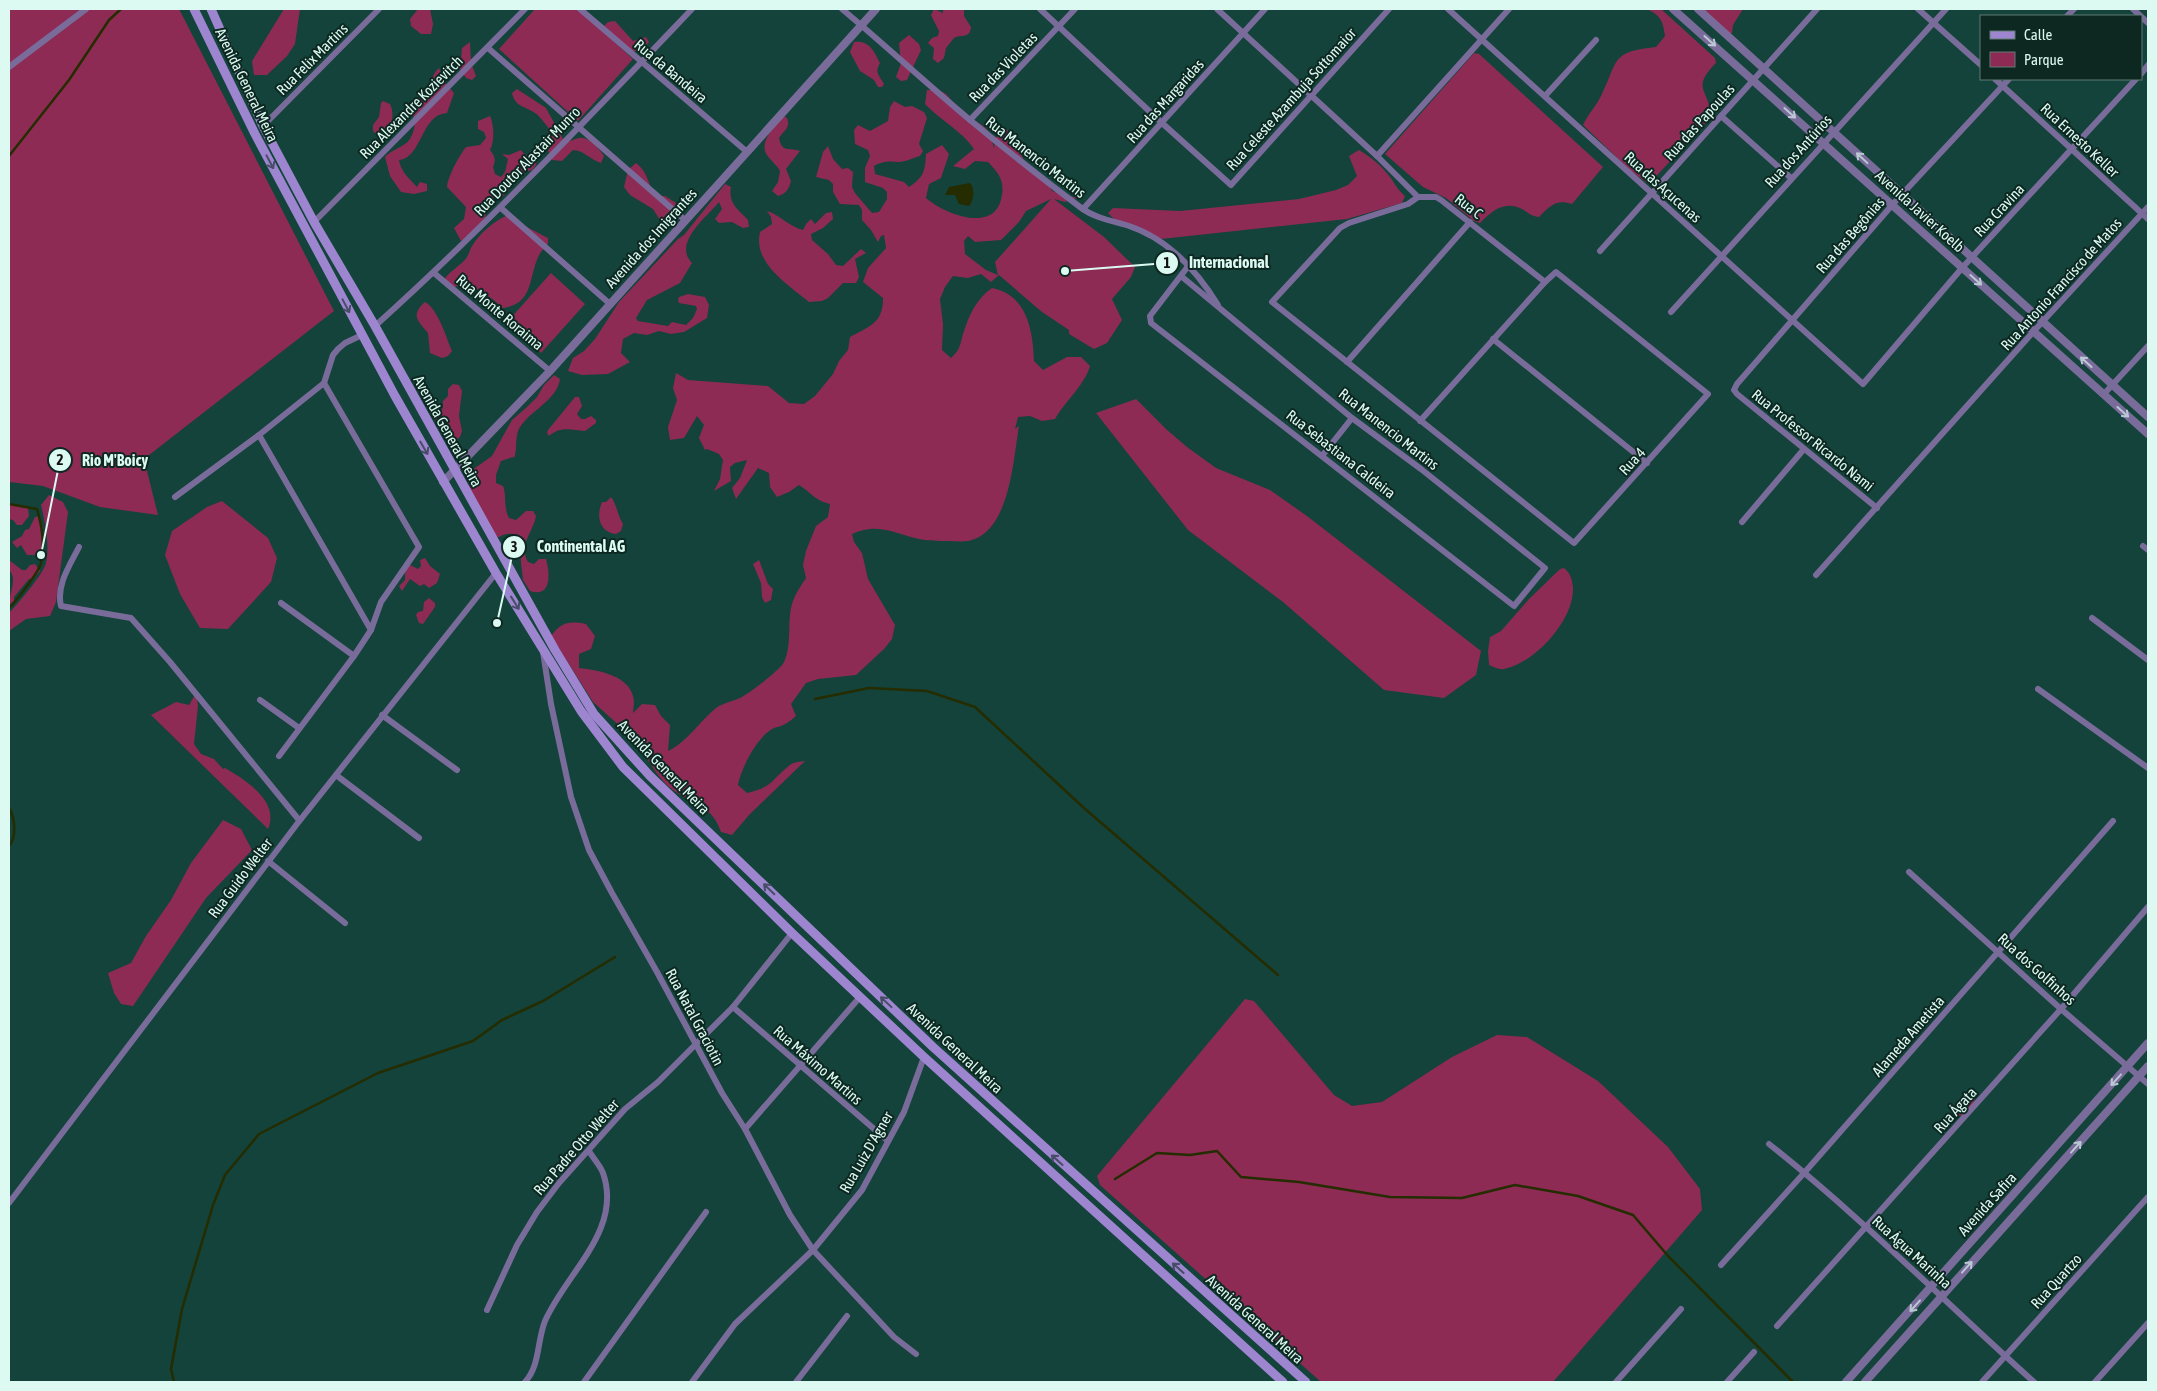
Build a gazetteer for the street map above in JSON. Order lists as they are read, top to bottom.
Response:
{
  "streets": {
    "main road": ["Avenida General Meira"],
    "street": [
      "Rua Felix Martins",
      "Rua das Violetas",
      "Rua da Bandeira",
      "Rua Celeste Azambuja Sottomaior",
      "Rua das Margaridas",
      "Rua Alexandre Kozievitch",
      "Rua das Papoulas",
      "Rua Ernesto Keller",
      "Rua dos Antúrios",
      "Rua Manencio Martins",
      "Rua Doutor Alastair Munro",
      "Rua das Açucenas",
      "Rua C",
      "Rua Cravina",
      "Avenida Javier Koelb",
      "Rua das Begônias",
      "Avenida dos Imigrantes",
      "Rua Antonio Francisco de Matos",
      "Rua Monte Roraima",
      "Rua Professor Ricardo Nami",
      "Rua Sebastiana Caldeira",
      "Rua 4",
      "Rua Guido Welter",
      "Rua dos Golfinhos",
      "Rua Natal Graciotin",
      "Alameda Ametista",
      "Rua Máximo Martins",
      "Rua Ágata",
      "Rua Padre Otto Welter",
      "Rua Luiz D'Agner",
      "Avenida Safira",
      "Rua Água Marinha",
      "Rua Quartzo"
    ]
  },
  "crossings": [
    ["Rua Felix Martins", "Avenida General Meira"],
    ["Rua das Violetas", "Rua Manencio Martins"],
    ["Rua da Bandeira", "Rua Doutor Alastair Munro"],
    ["Rua da Bandeira", "Avenida dos Imigrantes"],
    ["Avenida General Meira", "Rua Alexandre Kozievitch"],
    ["Avenida General Meira", "Rua Doutor Alastair Munro"],
    ["Avenida General Meira", "Avenida dos Imigrantes"],
    ["Avenida General Meira", "Rua Guido Welter"],
    ["Avenida General Meira", "Rua Natal Graciotin"],
    ["Avenida General Meira", "Rua Padre Otto Welter"],
    ["Avenida General Meira", "Rua Luiz D'Agner"],
    ["Rua Celeste Azambuja Sottomaior", "Rua das Margaridas"],
    ["Rua das Margaridas", "Rua Manencio Martins"],
    ["Rua das Papoulas", "Rua das Açucenas"],
    ["Rua das Papoulas", "Avenida Javier Koelb"],
    ["Rua Ernesto Keller", "Rua Cravina"],
    ["Rua Ernesto Keller", "Rua das Begônias"],
    ["Rua Ernesto Keller", "Rua Antonio Francisco de Matos"],
    ["Rua dos Antúrios", "Rua das Açucenas"],
    ["Rua dos Antúrios", "Avenida Javier Koelb"],
    ["Rua Manencio Martins", "Avenida dos Imigrantes"],
    ["Rua Manencio Martins", "Rua Sebastiana Caldeira"],
    ["Rua Doutor Alastair Munro", "Rua Monte Roraima"],
    ["Rua das Açucenas", "Rua Cravina"],
    ["Rua das Açucenas", "Rua das Begônias"],
    ["Rua C", "Rua 4"],
    ["Rua Cravina", "Avenida Javier Koelb"],
    ["Avenida Javier Koelb", "Rua das Begônias"],
    ["Avenida Javier Koelb", "Rua Antonio Francisco de Matos"],
    ["Rua das Begônias", "Rua Professor Ricardo Nami"],
    ["Avenida dos Imigrantes", "Rua Monte Roraima"],
    ["Rua Antonio Francisco de Matos", "Rua Professor Ricardo Nami"],
    ["Rua dos Golfinhos", "Alameda Ametista"],
    ["Rua dos Golfinhos", "Rua Ágata"],
    ["Rua dos Golfinhos", "Avenida Safira"],
    ["Rua Natal Graciotin", "Rua Padre Otto Welter"],
    ["Rua Natal Graciotin", "Rua Luiz D'Agner"],
    ["Alameda Ametista", "Rua Água Marinha"],
    ["Rua Máximo Martins", "Rua Padre Otto Welter"],
    ["Rua Máximo Martins", "Rua Luiz D'Agner"],
    ["Rua Ágata", "Rua Água Marinha"],
    ["Avenida Safira", "Rua Água Marinha"],
    ["Rua Água Marinha", "Rua Quartzo"]
  ],
  "places": ["Internacional", "Rio M'Boicy", "Continental AG"],
  "legend": ["Calle", "Parque"]
}
